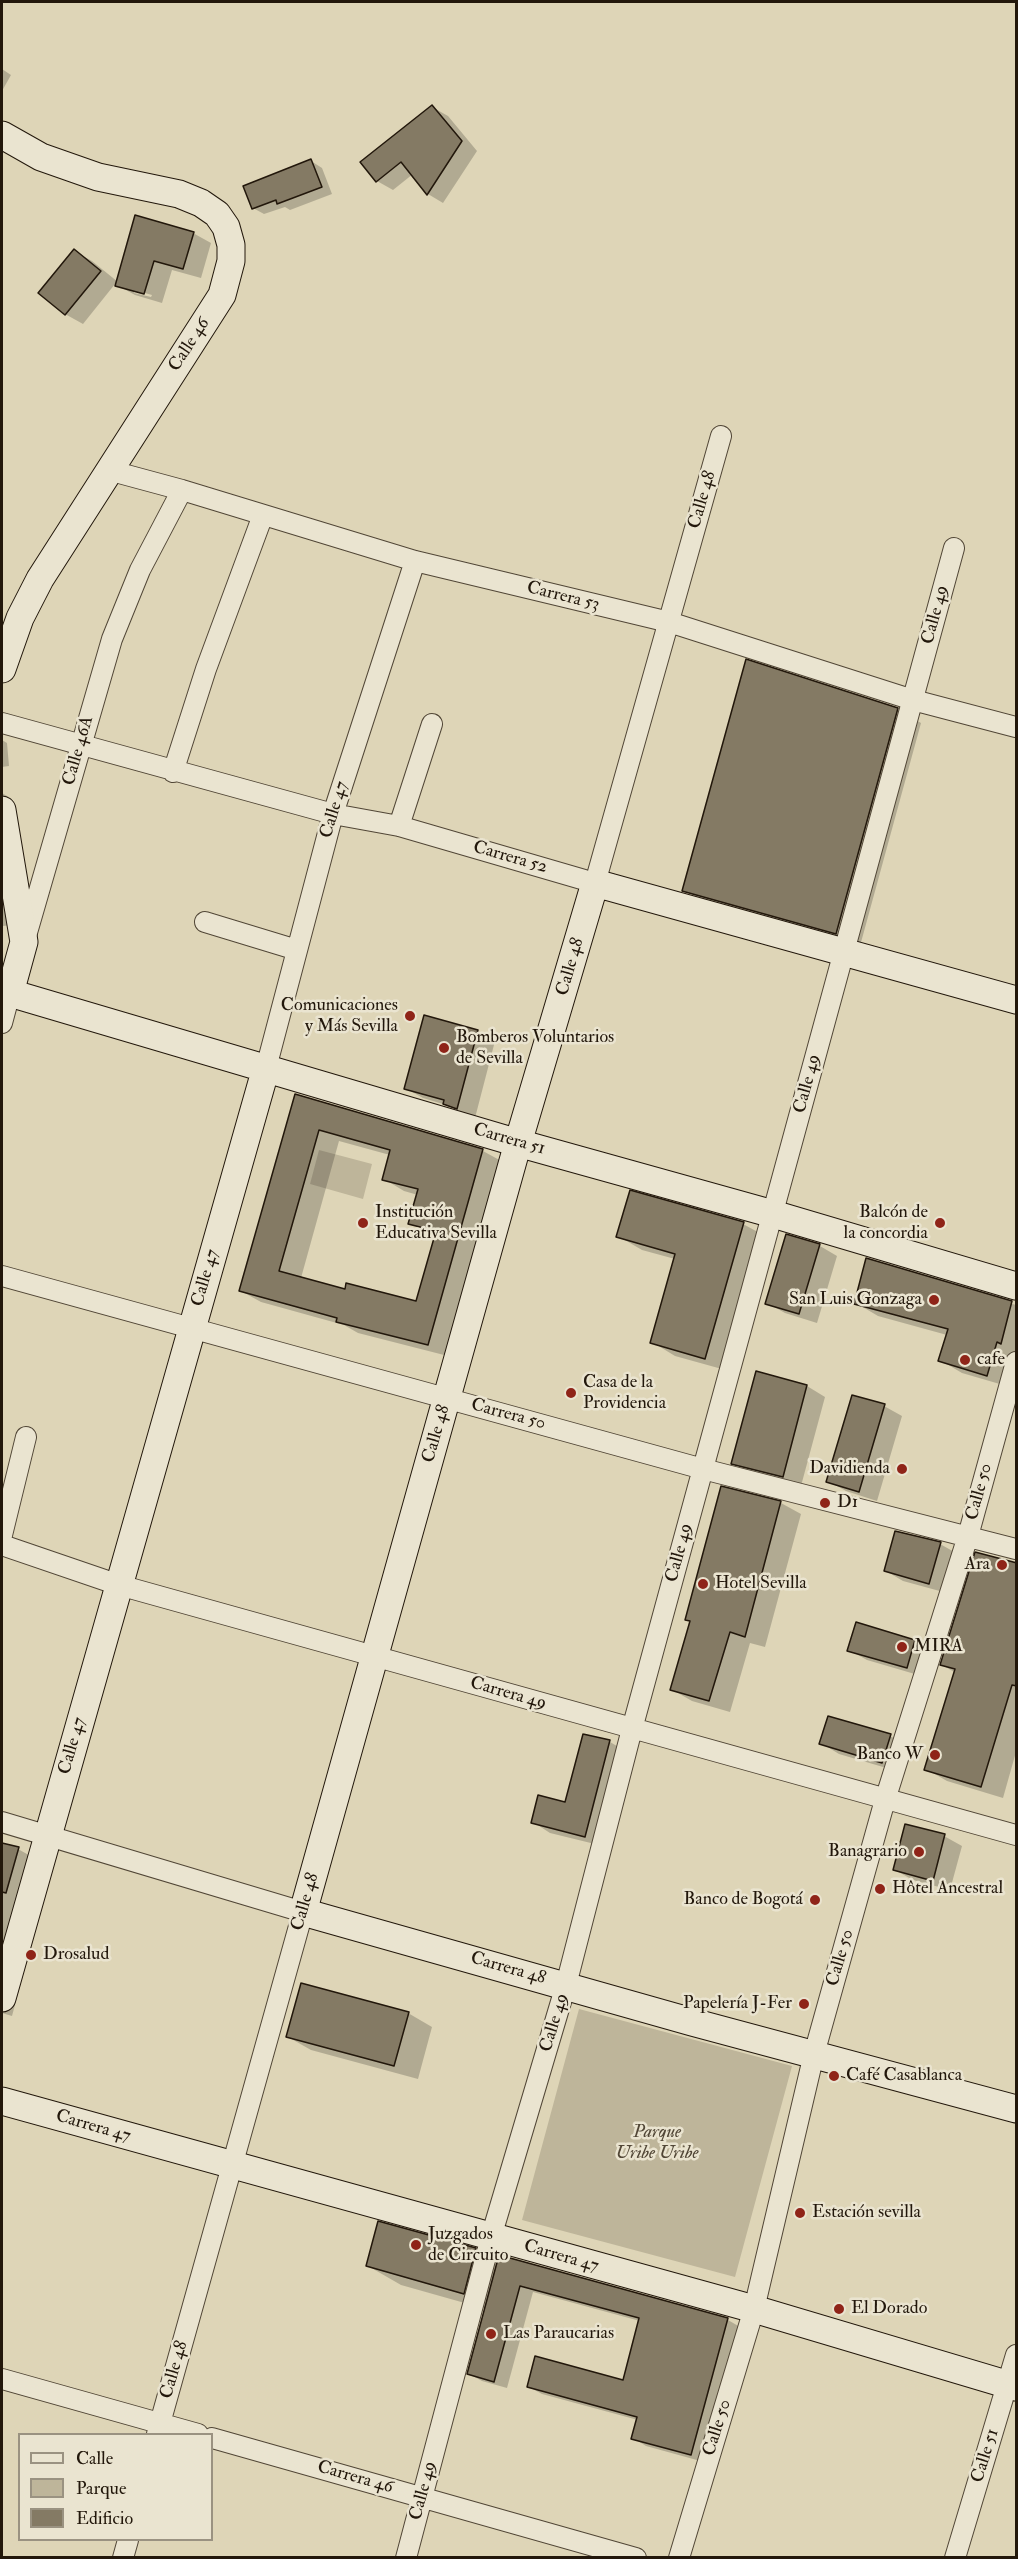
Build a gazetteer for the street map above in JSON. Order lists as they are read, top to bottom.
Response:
{
  "streets": {
    "main road": [
      "Calle 46",
      "Calle 48",
      "Calle 46A",
      "Calle 47",
      "Carrera 52",
      "Carrera 51",
      "Carrera 48",
      "Carrera 47"
    ],
    "street": [
      "Carrera 53",
      "Calle 49",
      "Carrera 50",
      "Calle 50",
      "Carrera 49",
      "Calle 51",
      "Carrera 46"
    ]
  },
  "crossings": [
    ["Calle 46", "Carrera 53"],
    ["Calle 48", "Carrera 53"],
    ["Calle 48", "Carrera 52"],
    ["Calle 48", "Carrera 51"],
    ["Calle 48", "Carrera 50"],
    ["Calle 48", "Carrera 49"],
    ["Calle 48", "Carrera 48"],
    ["Calle 48", "Carrera 47"],
    ["Carrera 53", "Calle 49"],
    ["Carrera 53", "Calle 46A"],
    ["Carrera 53", "Calle 47"],
    ["Calle 49", "Carrera 52"],
    ["Calle 49", "Carrera 51"],
    ["Calle 49", "Carrera 50"],
    ["Calle 49", "Carrera 49"],
    ["Calle 49", "Carrera 48"],
    ["Calle 49", "Carrera 47"],
    ["Calle 49", "Carrera 46"],
    ["Calle 46A", "Carrera 52"],
    ["Calle 46A", "Carrera 51"],
    ["Calle 47", "Carrera 52"],
    ["Calle 47", "Carrera 51"],
    ["Calle 47", "Carrera 50"],
    ["Calle 47", "Carrera 49"],
    ["Calle 47", "Carrera 48"],
    ["Carrera 50", "Calle 50"],
    ["Calle 50", "Carrera 49"],
    ["Calle 50", "Carrera 48"],
    ["Calle 50", "Carrera 47"],
    ["Carrera 47", "Calle 51"]
  ],
  "parks": ["Parque Uribe Uribe"],
  "places": [
    "Comunicaciones y Más Sevilla",
    "Bomberos Voluntarios de Sevilla",
    "Institución Educativa Sevilla",
    "Balcón de la concordia",
    "San Luis Gonzaga",
    "cafe",
    "Casa de la Providencia",
    "Davidienda",
    "D1",
    "Ara",
    "Hotel Sevilla",
    "MIRA",
    "Banco W",
    "Banagrario",
    "Hôtel Ancestral",
    "Banco de Bogotá",
    "Drosalud",
    "Papelería J-Fer",
    "Café Casablanca",
    "Estación sevilla",
    "Juzgados de Circuito",
    "El Dorado",
    "Las Paraucarias"
  ],
  "legend": ["Calle", "Parque", "Edificio"]
}
